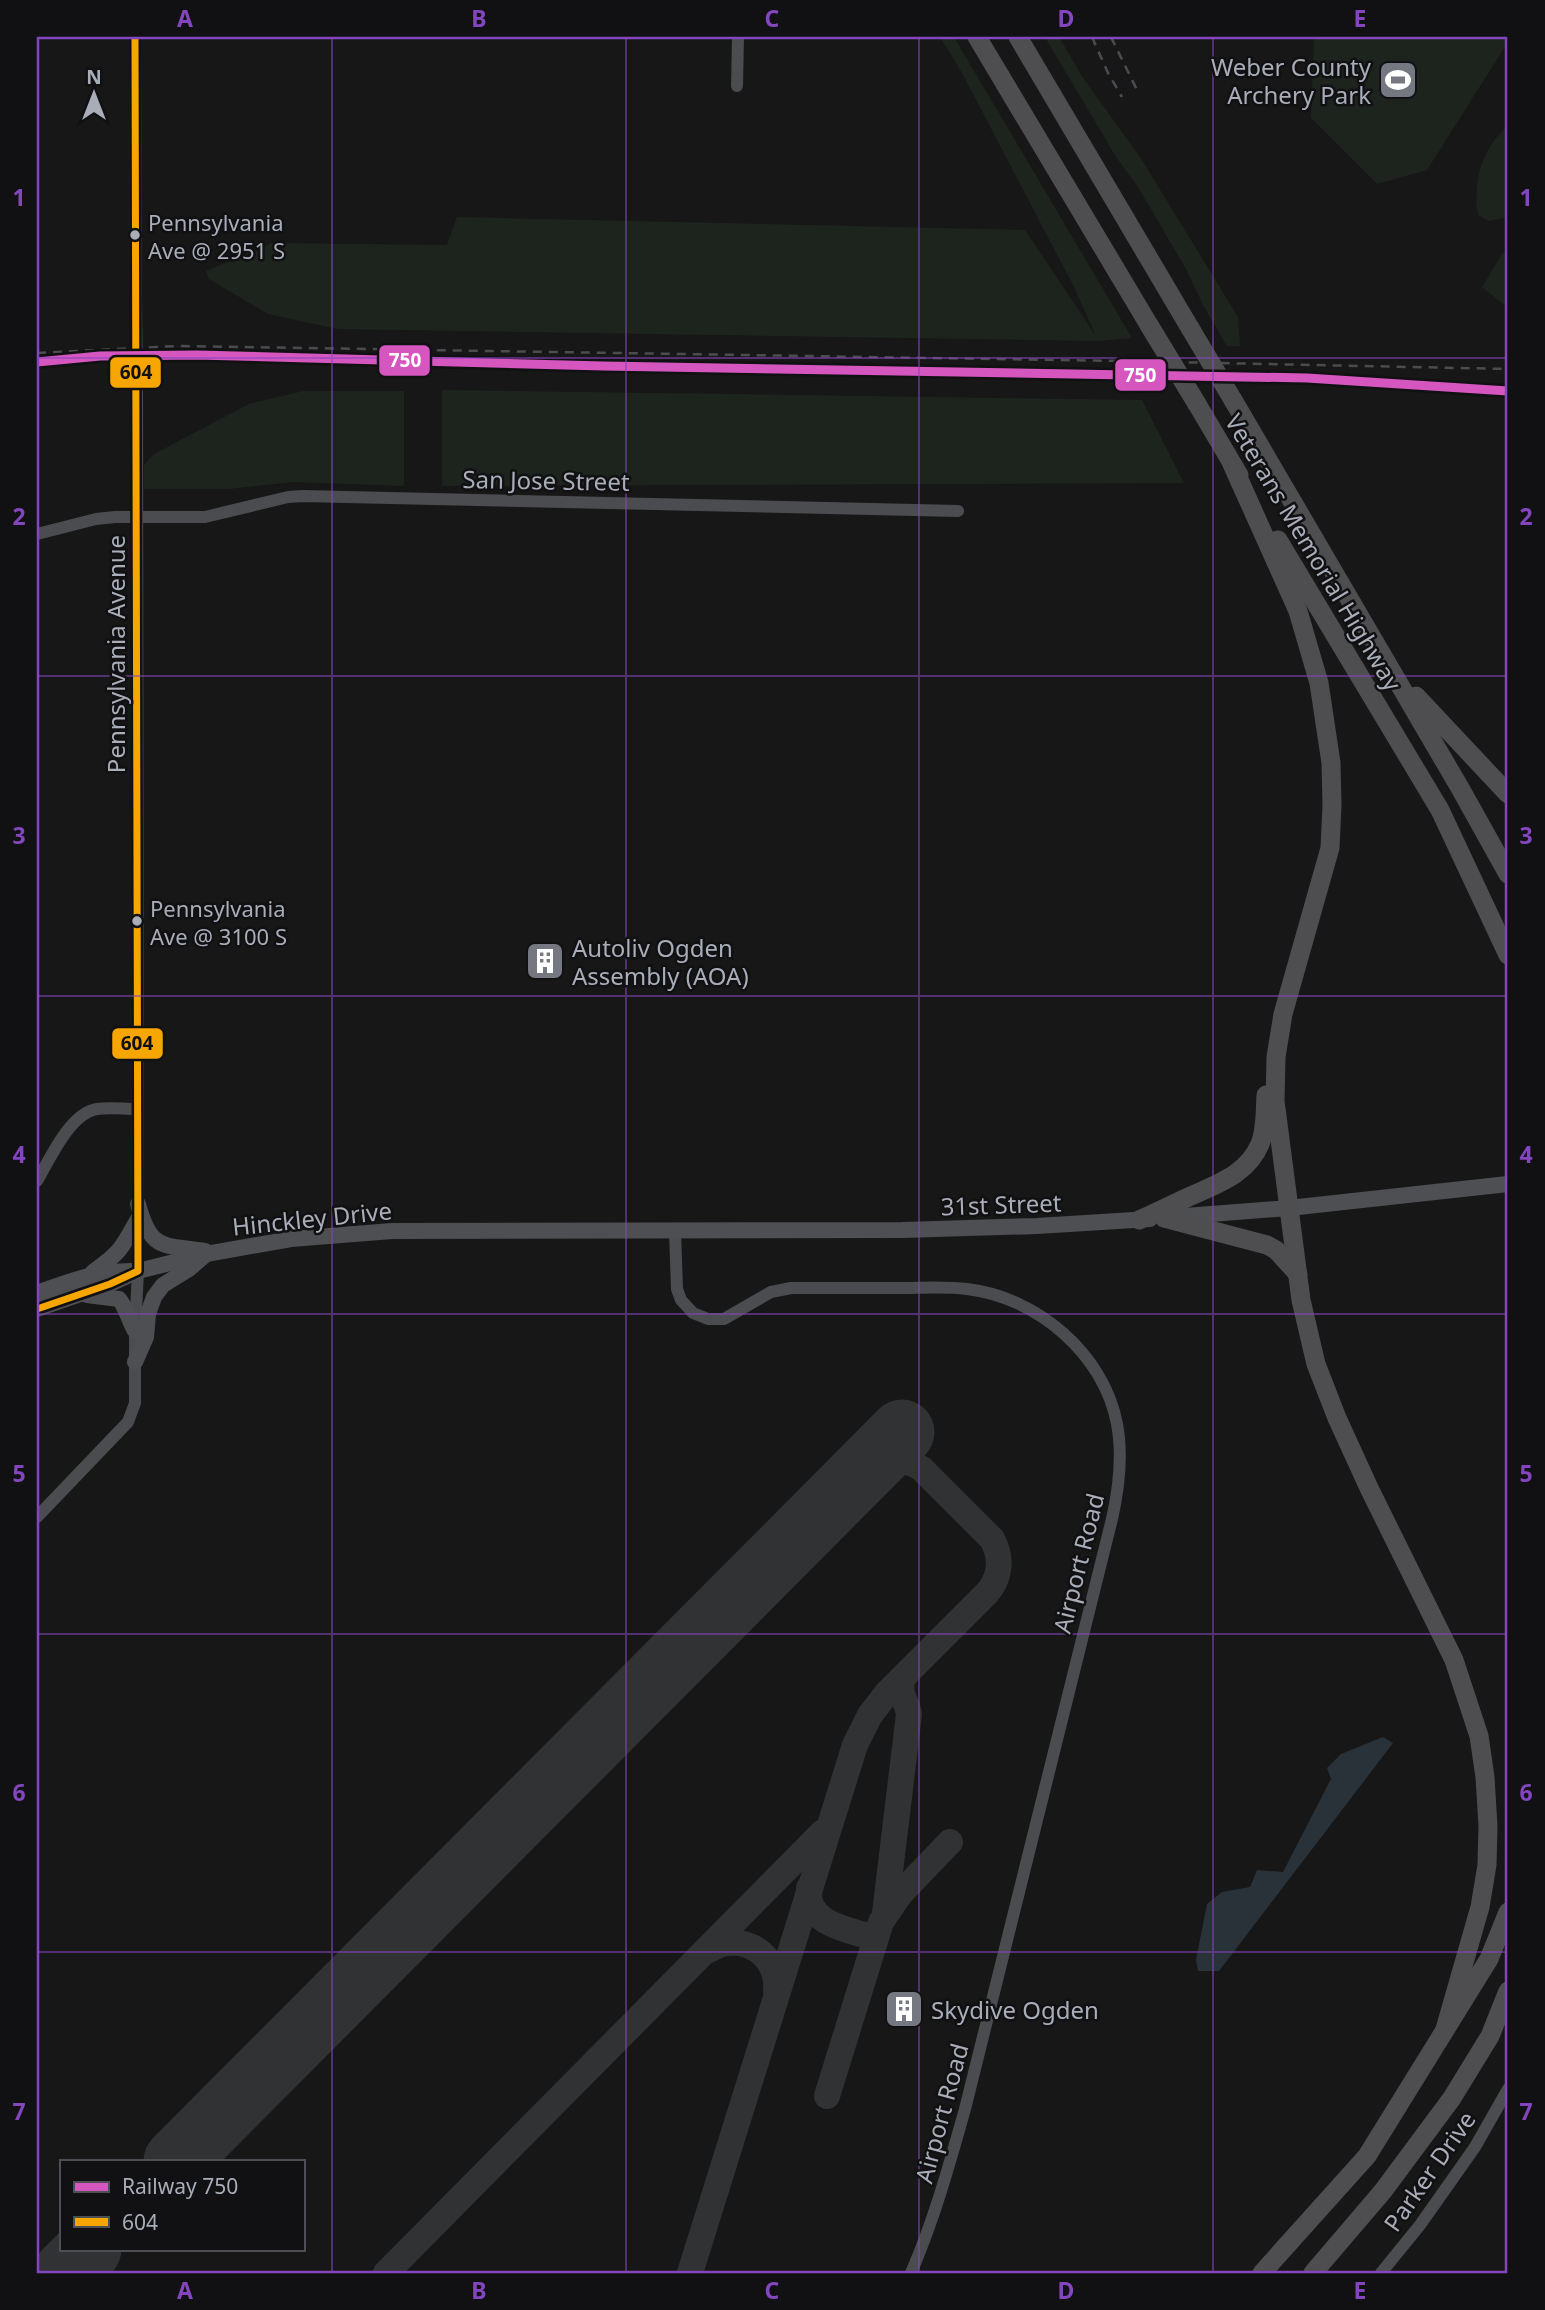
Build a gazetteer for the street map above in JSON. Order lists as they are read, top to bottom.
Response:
{
  "streets": {
    "highway": ["Veterans Memorial Highway"],
    "main road": ["31st Street", "Hinckley Drive"],
    "street": [
      "San Jose Street",
      "Pennsylvania Avenue",
      "Airport Road",
      "Parker Drive"
    ]
  },
  "crossings": [
    ["San Jose Street", "Pennsylvania Avenue"],
    ["Pennsylvania Avenue", "Hinckley Drive"],
    ["31st Street", "Hinckley Drive"],
    ["31st Street", "Airport Road"]
  ],
  "places": {
    "sports": ["Weber County Archery Park"],
    "other": ["Pennsylvania Ave @ 2951 S", "Pennsylvania Ave @ 3100 S"],
    "building": ["Autoliv Ogden Assembly (AOA)", "Skydive Ogden"]
  },
  "lines": ["transit line 604", "rail line 750"],
  "legend": ["Railway 750", "604"],
  "north": "top",
  "grid": {
    "columns": [
      "A",
      "B",
      "C",
      "D",
      "E"
    ],
    "rows": [
      "1",
      "2",
      "3",
      "4",
      "5",
      "6",
      "7"
    ]
  }
}
